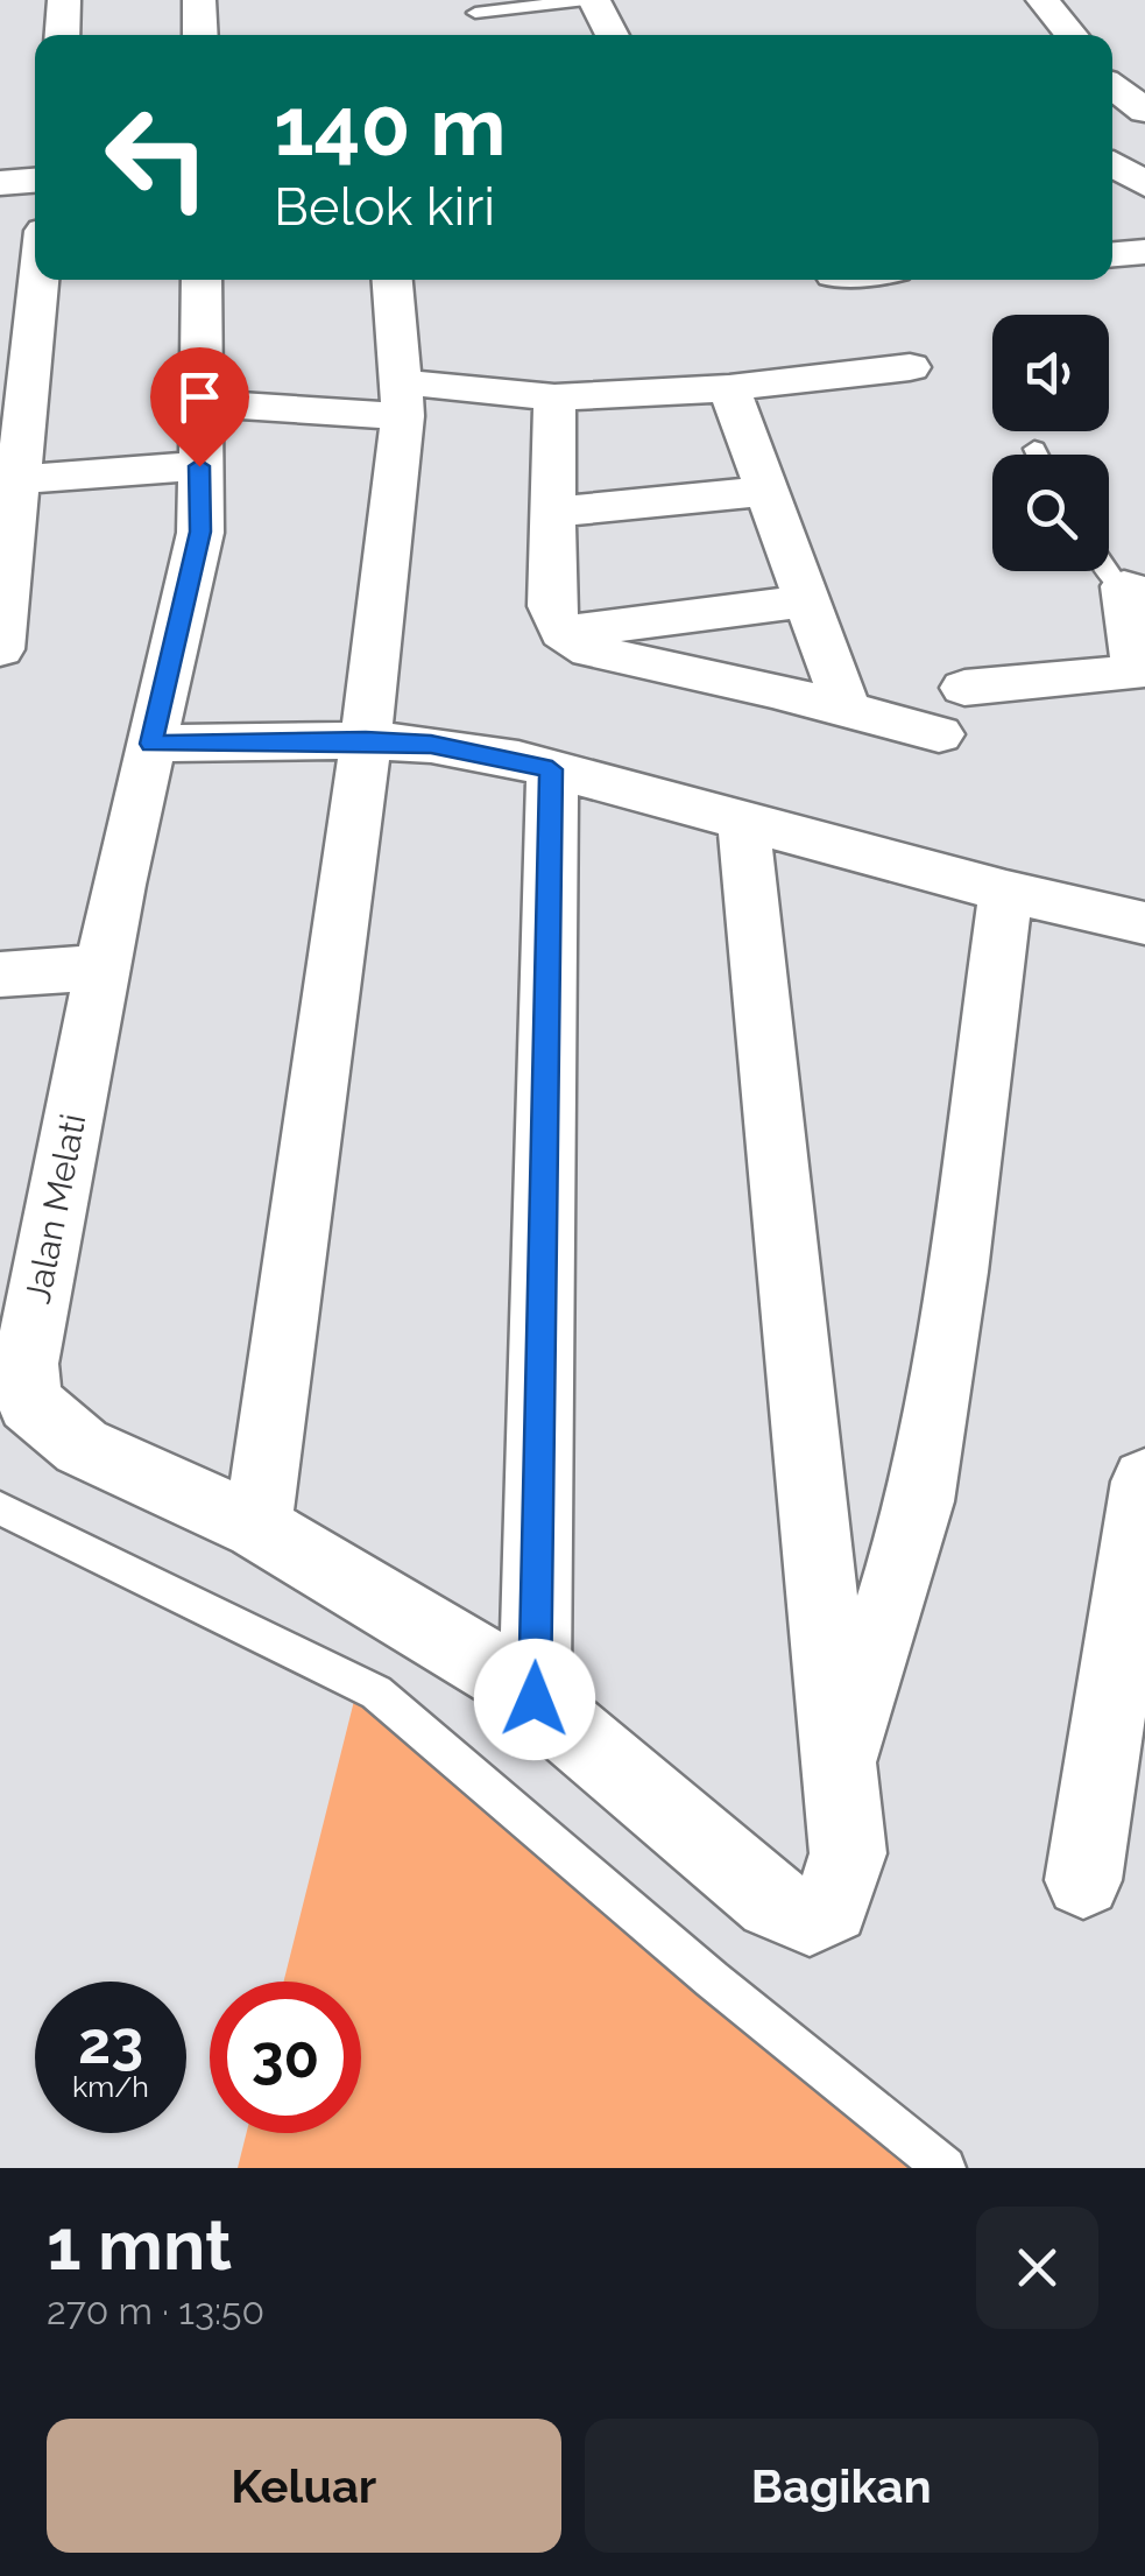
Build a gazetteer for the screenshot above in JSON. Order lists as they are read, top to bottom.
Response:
{
  "streets": {
    "street": ["Jalan Melati"]
  },
  "page": {
    "turn": ["140 m", "Belok kiri"],
    "speed": "23 km/h",
    "limit": "30",
    "heading": ["1 mnt", "270 m · 13:50"],
    "buttons": ["Keluar", "Bagikan"]
  }
}
